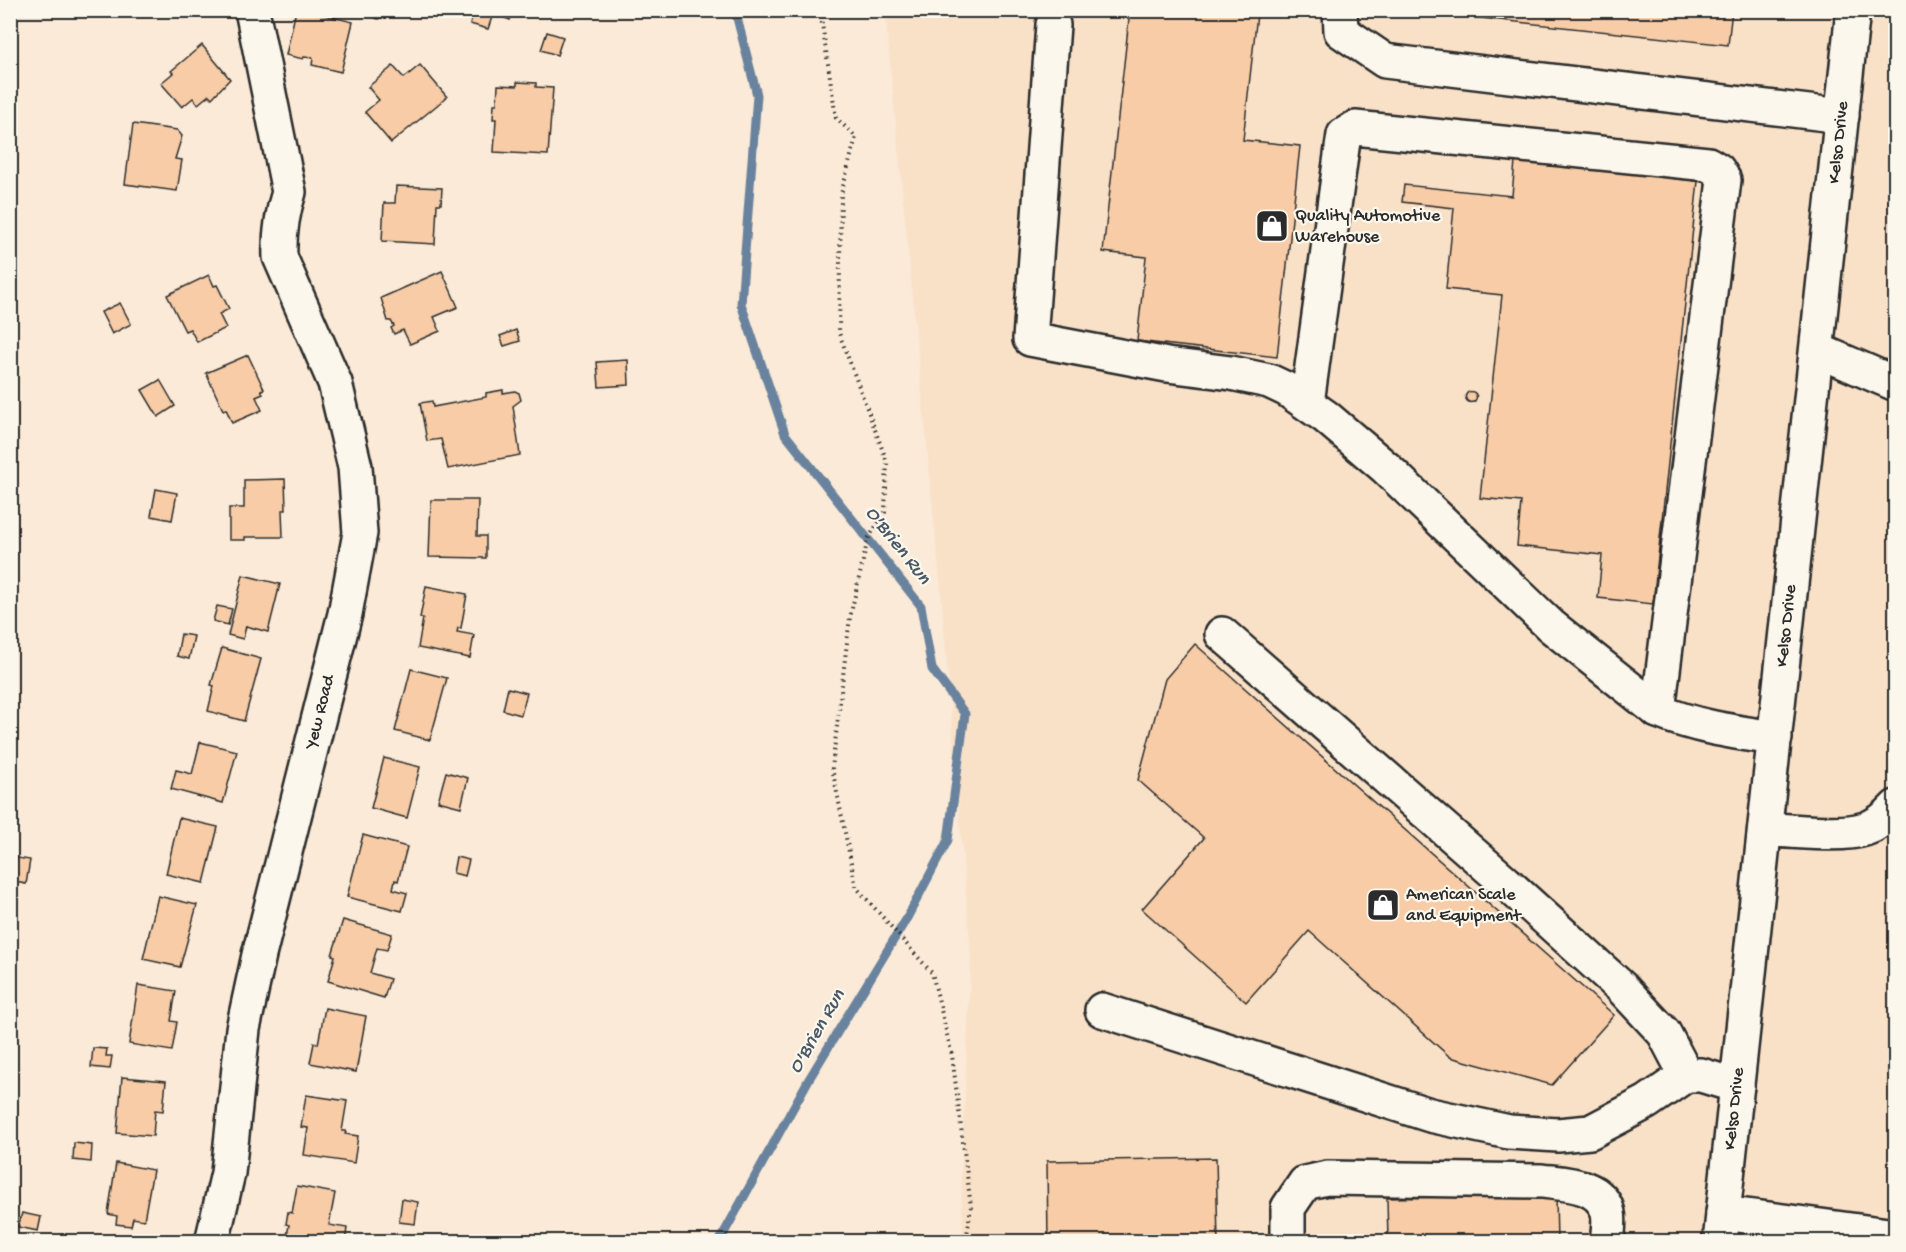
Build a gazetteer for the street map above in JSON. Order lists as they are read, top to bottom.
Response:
{
  "streets": {
    "street": ["Kelso Drive", "Yew Road"]
  },
  "water": ["O'Brien Run"],
  "places": {
    "shop": ["Quality Automotive Warehouse", "American Scale and Equipment"]
  }
}
